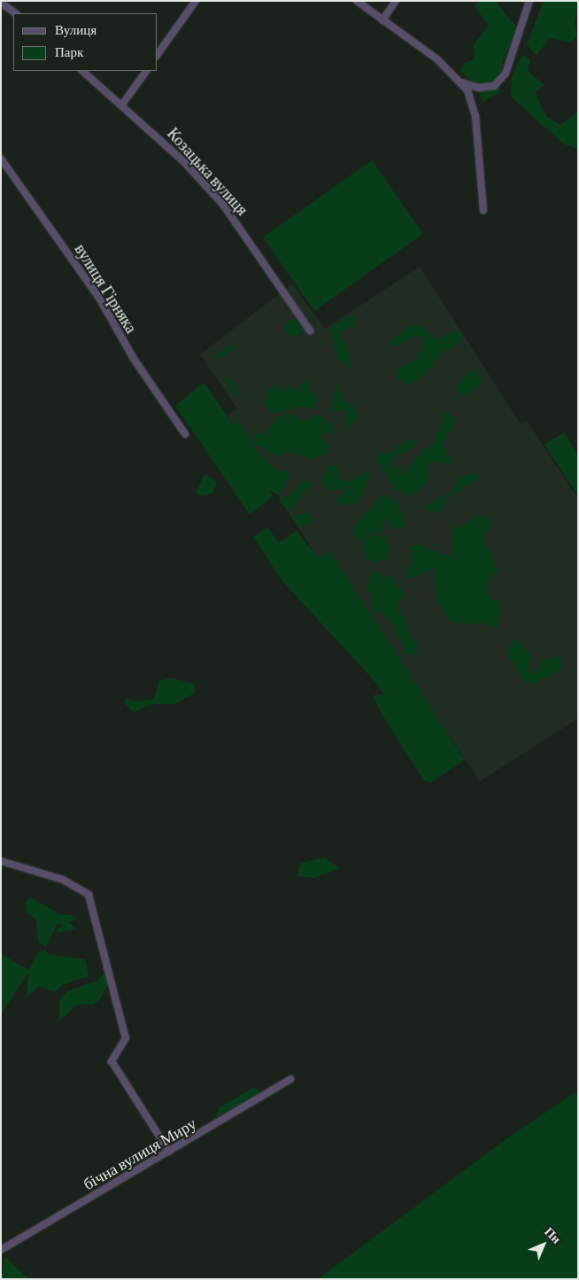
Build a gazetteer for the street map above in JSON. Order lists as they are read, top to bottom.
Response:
{
  "streets": {
    "street": ["Козацька вулиця", "вулиця Гірняка", "бічна вулиця Миру"]
  },
  "legend": ["Вулиця", "Парк"],
  "north": "top right"
}
